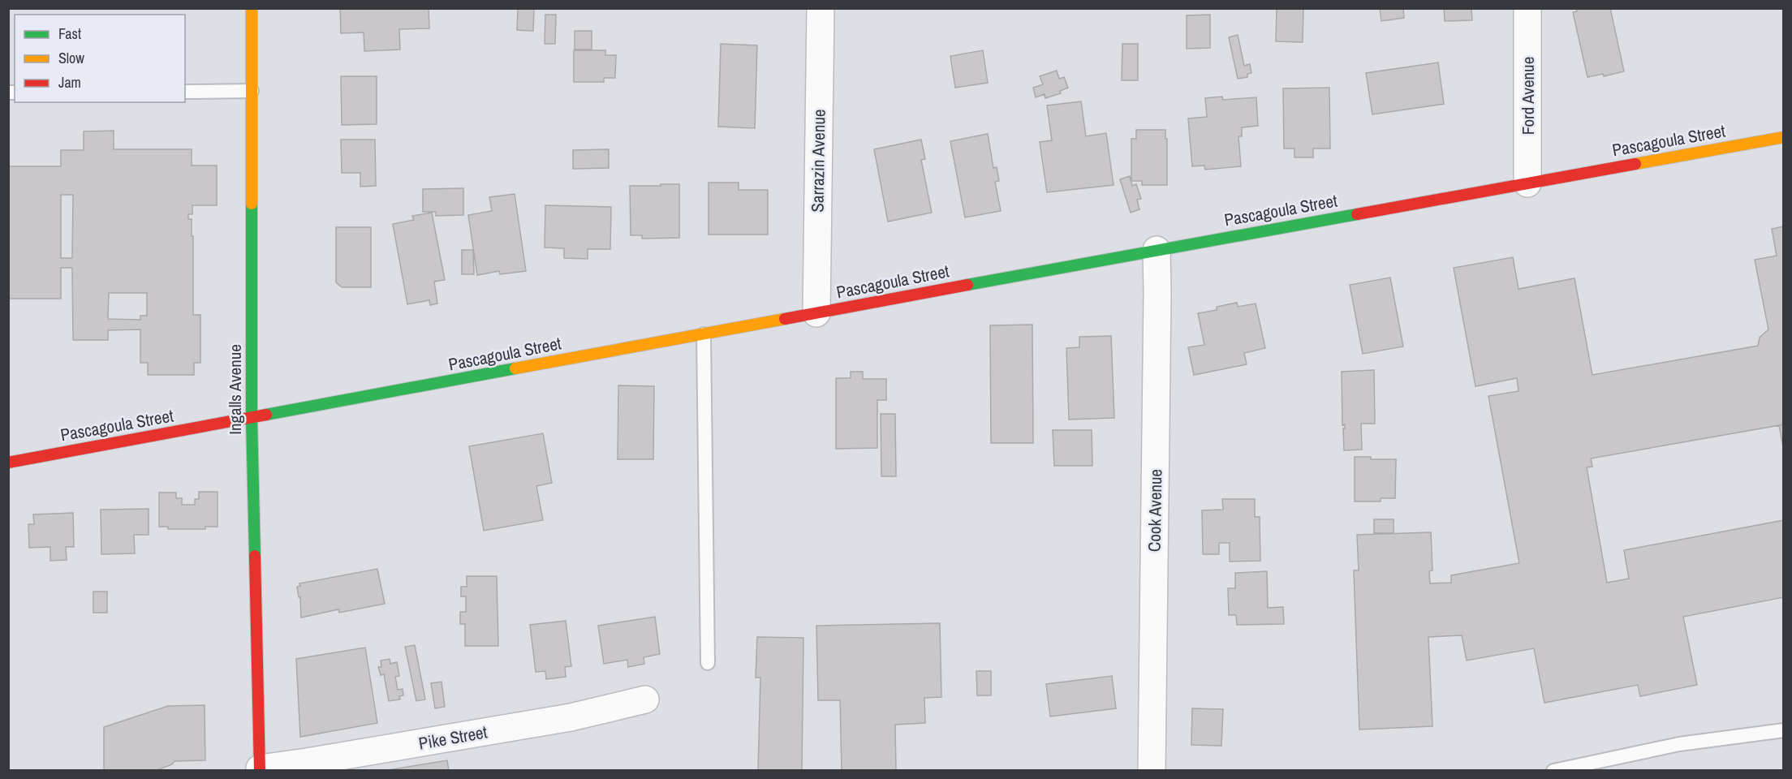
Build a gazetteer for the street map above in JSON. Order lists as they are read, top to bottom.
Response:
{
  "streets": {
    "street": [
      "Ford Avenue",
      "Pascagoula Street",
      "Sarrazin Avenue",
      "Ingalls Avenue",
      "Cook Avenue",
      "Pike Street"
    ]
  },
  "crossings": [
    ["Ford Avenue", "Pascagoula Street"],
    ["Pascagoula Street", "Sarrazin Avenue"],
    ["Pascagoula Street", "Ingalls Avenue"],
    ["Pascagoula Street", "Cook Avenue"],
    ["Ingalls Avenue", "Pike Street"]
  ],
  "legend": ["Fast", "Slow", "Jam"]
}
